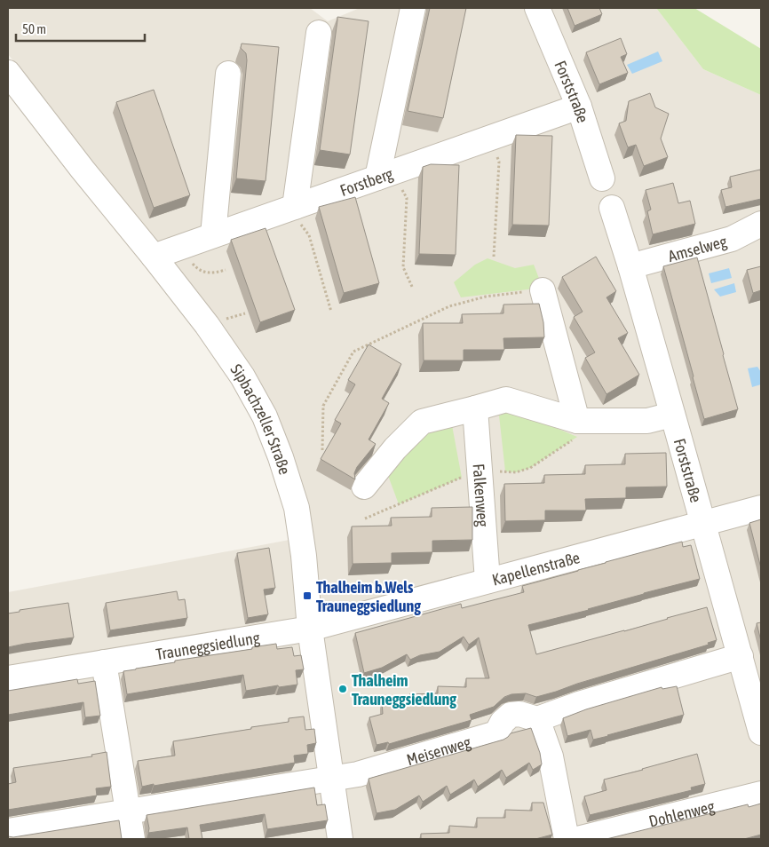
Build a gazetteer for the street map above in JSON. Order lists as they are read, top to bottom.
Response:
{
  "streets": {
    "street": [
      "Forststraße",
      "Forstberg",
      "Amselweg",
      "Sipbachzeller Straße",
      "Falkenweg",
      "Kapellenstraße",
      "Trauneggsiedlung",
      "Meisenweg",
      "Dohlenweg"
    ]
  },
  "crossings": [
    ["Forststraße", "Forstberg"],
    ["Forststraße", "Amselweg"],
    ["Forststraße", "Kapellenstraße"],
    ["Forstberg", "Sipbachzeller Straße"],
    ["Sipbachzeller Straße", "Kapellenstraße"],
    ["Sipbachzeller Straße", "Trauneggsiedlung"],
    ["Sipbachzeller Straße", "Meisenweg"],
    ["Falkenweg", "Kapellenstraße"],
    ["Kapellenstraße", "Trauneggsiedlung"]
  ],
  "places": {
    "transit": ["Thalheim b.Wels Trauneggsiedlung"],
    "other": ["Thalheim Trauneggsiedlung"]
  },
  "scale_bar": "50 m"
}
